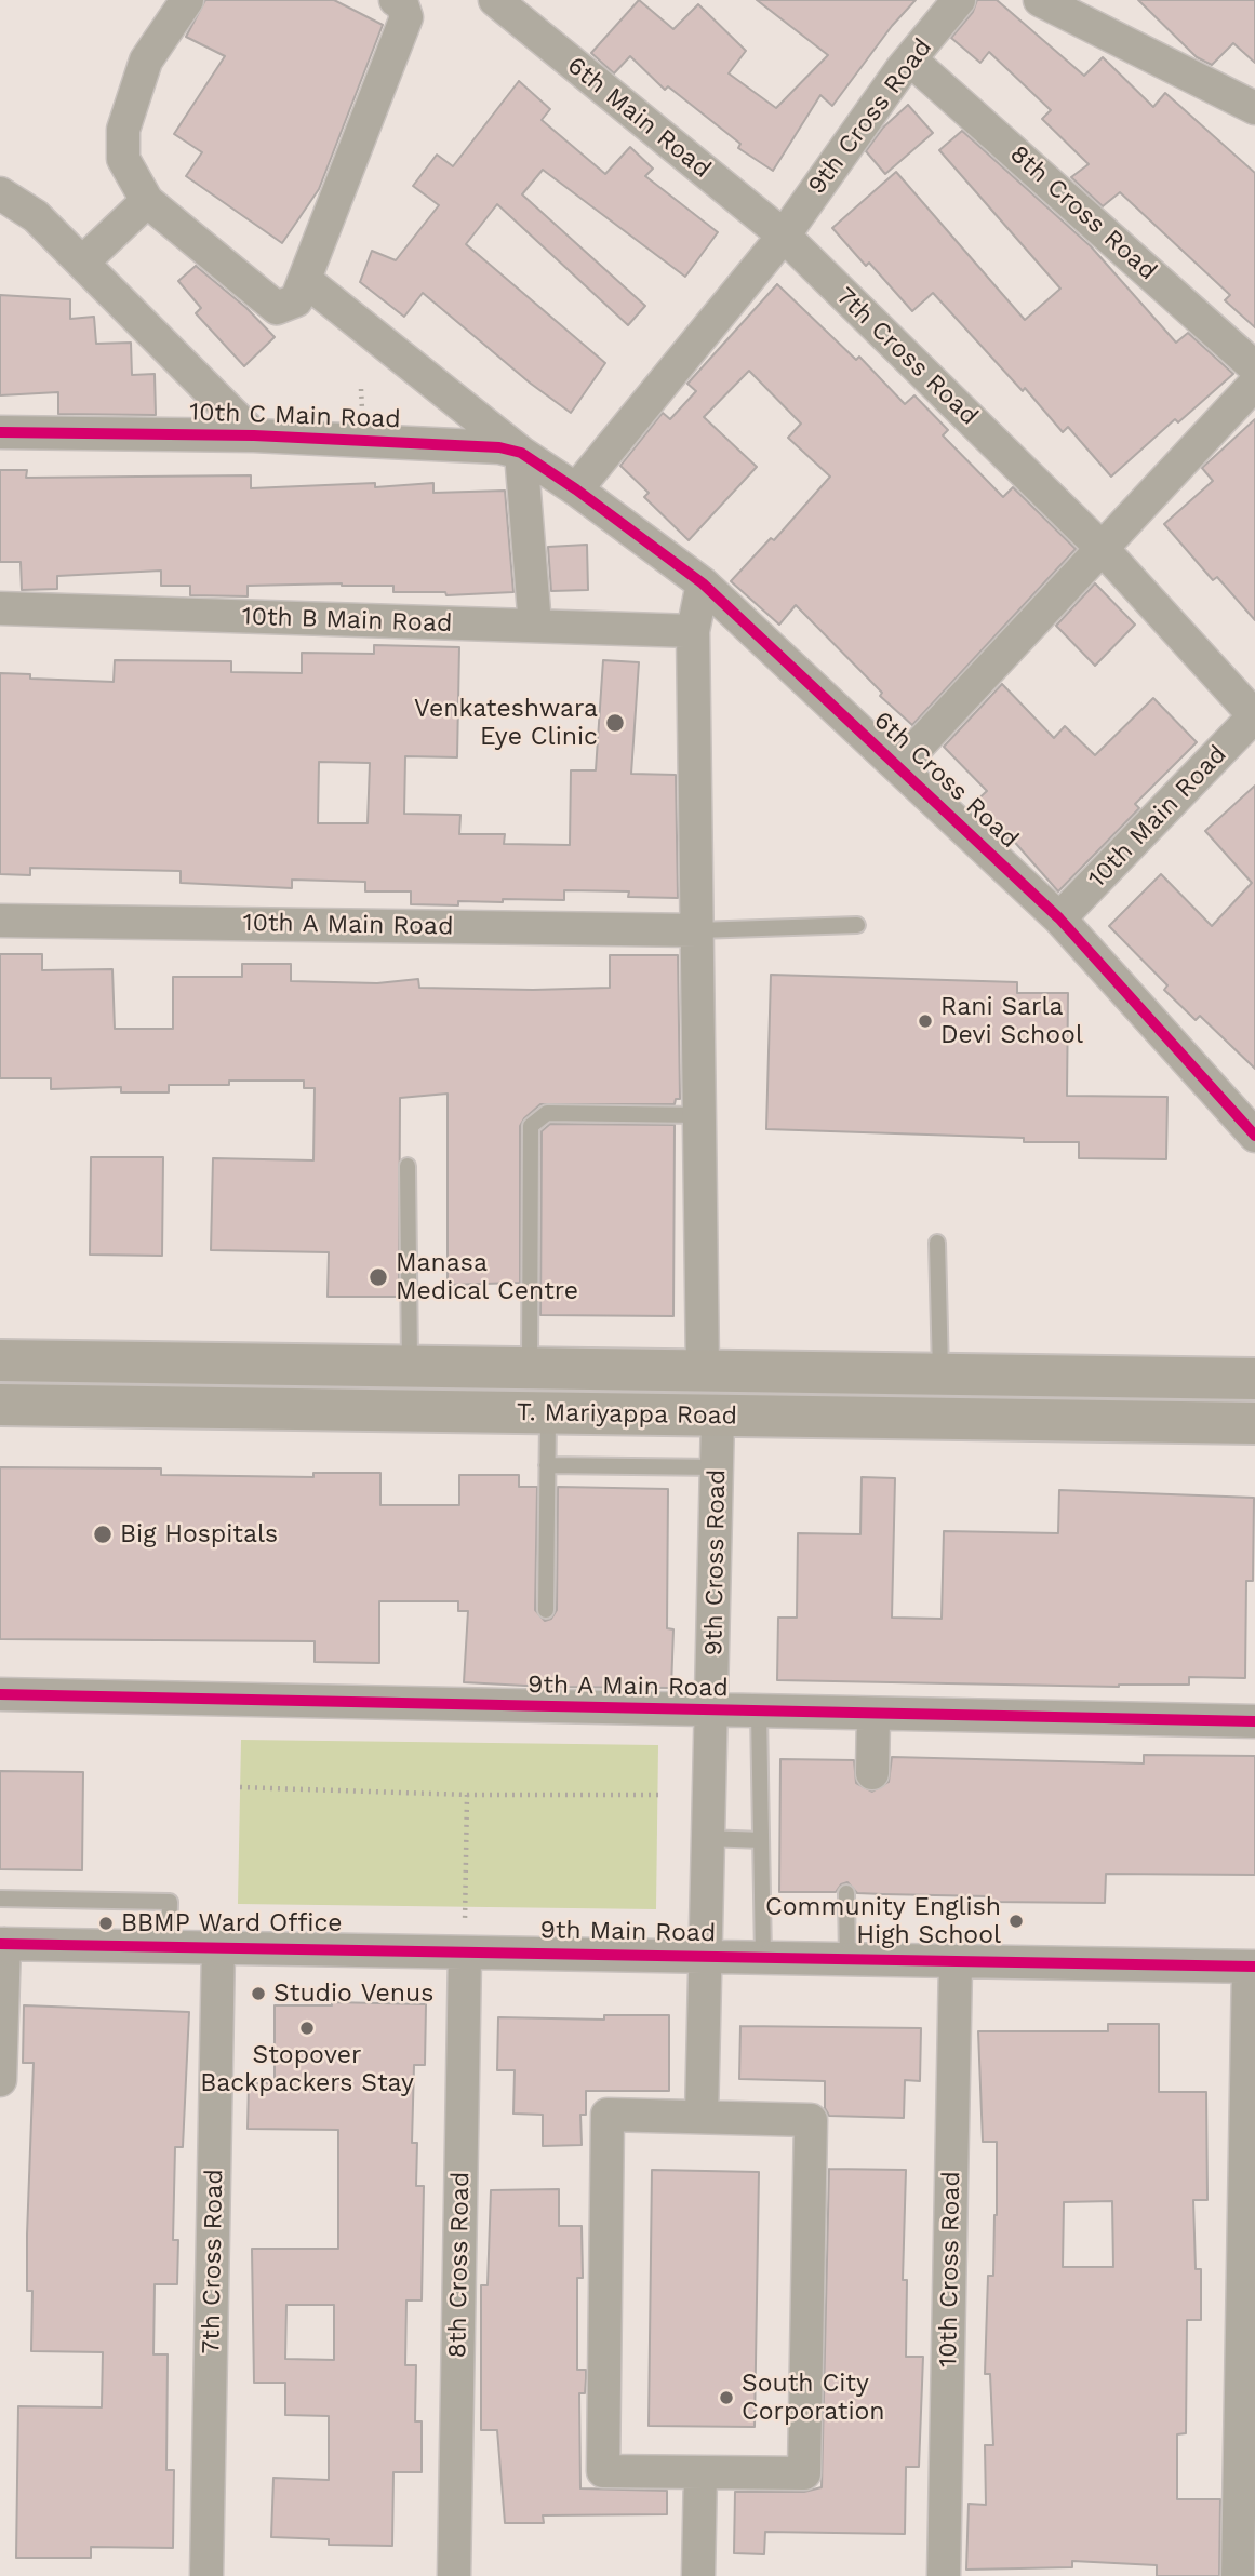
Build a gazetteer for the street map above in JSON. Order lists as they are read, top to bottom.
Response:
{
  "streets": {
    "main road": ["T. Mariyappa Road"],
    "street": [
      "9th Cross Road",
      "6th Main Road",
      "8th Cross Road",
      "7th Cross Road",
      "10th C Main Road",
      "10th B Main Road",
      "6th Cross Road",
      "10th Main Road",
      "10th A Main Road",
      "9th A Main Road",
      "9th Main Road",
      "10th Cross Road"
    ]
  },
  "crossings": [
    ["9th Cross Road", "6th Main Road"],
    ["9th Cross Road", "8th Cross Road"],
    ["9th Cross Road", "7th Cross Road"],
    ["9th Cross Road", "T. Mariyappa Road"],
    ["9th Cross Road", "9th A Main Road"],
    ["9th Cross Road", "9th Main Road"],
    ["6th Main Road", "7th Cross Road"],
    ["8th Cross Road", "9th Main Road"],
    ["7th Cross Road", "10th Main Road"],
    ["7th Cross Road", "9th Main Road"],
    ["10th C Main Road", "6th Cross Road"],
    ["6th Cross Road", "10th Main Road"],
    ["9th Main Road", "10th Cross Road"]
  ],
  "places": [
    "Venkateshwara Eye Clinic",
    "Rani Sarla Devi School",
    "Manasa Medical Centre",
    "Big Hospitals",
    "Community English High School",
    "BBMP Ward Office",
    "Studio Venus",
    "Stopover Backpackers Stay",
    "South City Corporation"
  ]
}
